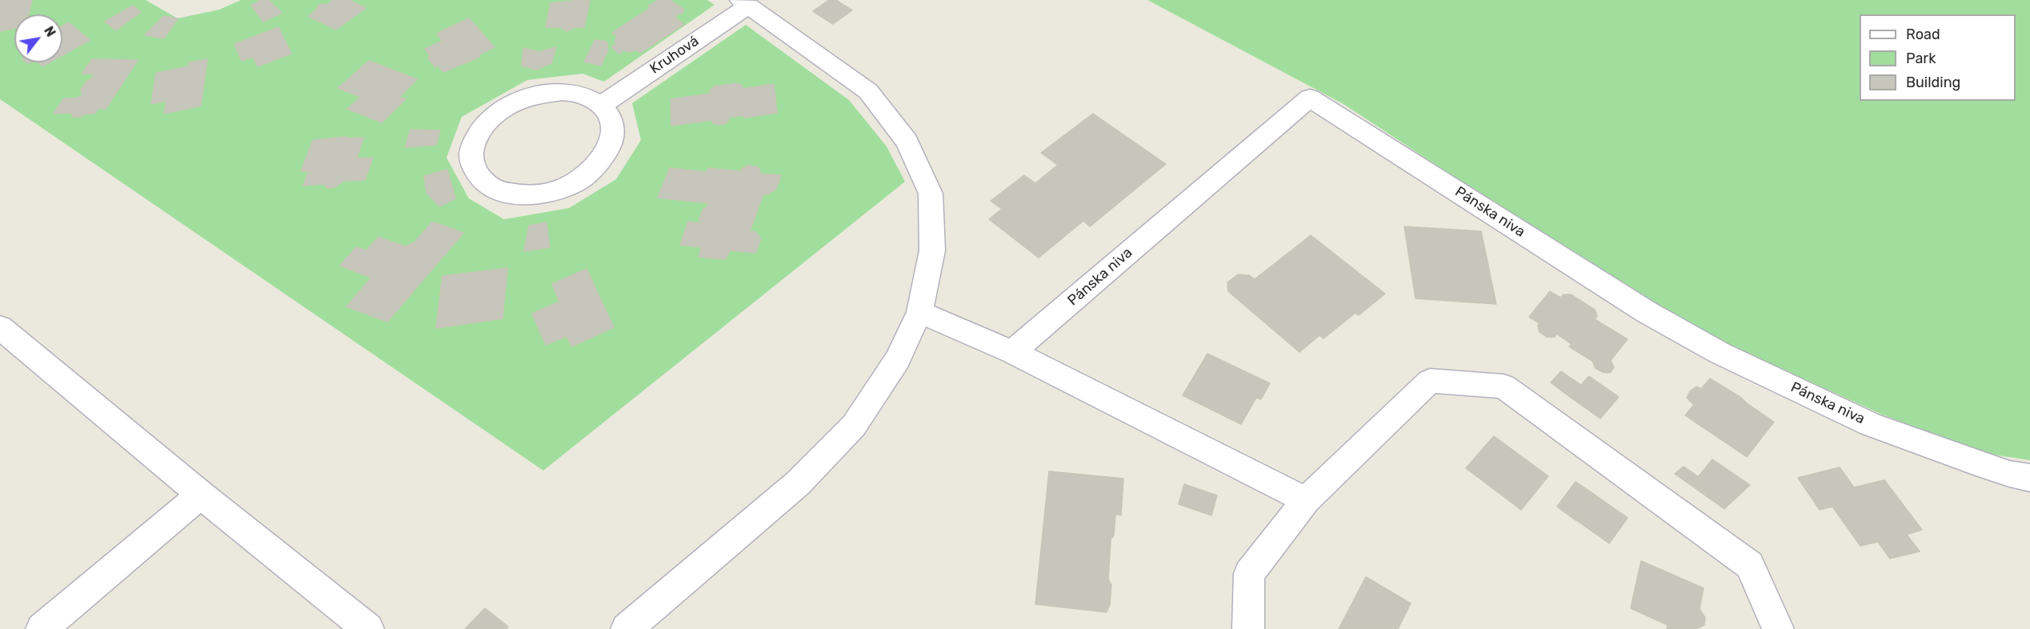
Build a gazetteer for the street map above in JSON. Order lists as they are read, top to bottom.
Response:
{
  "streets": {
    "street": ["Kruhová", "Pánska niva"]
  },
  "legend": ["Road", "Park", "Building"],
  "north": "top right"
}
